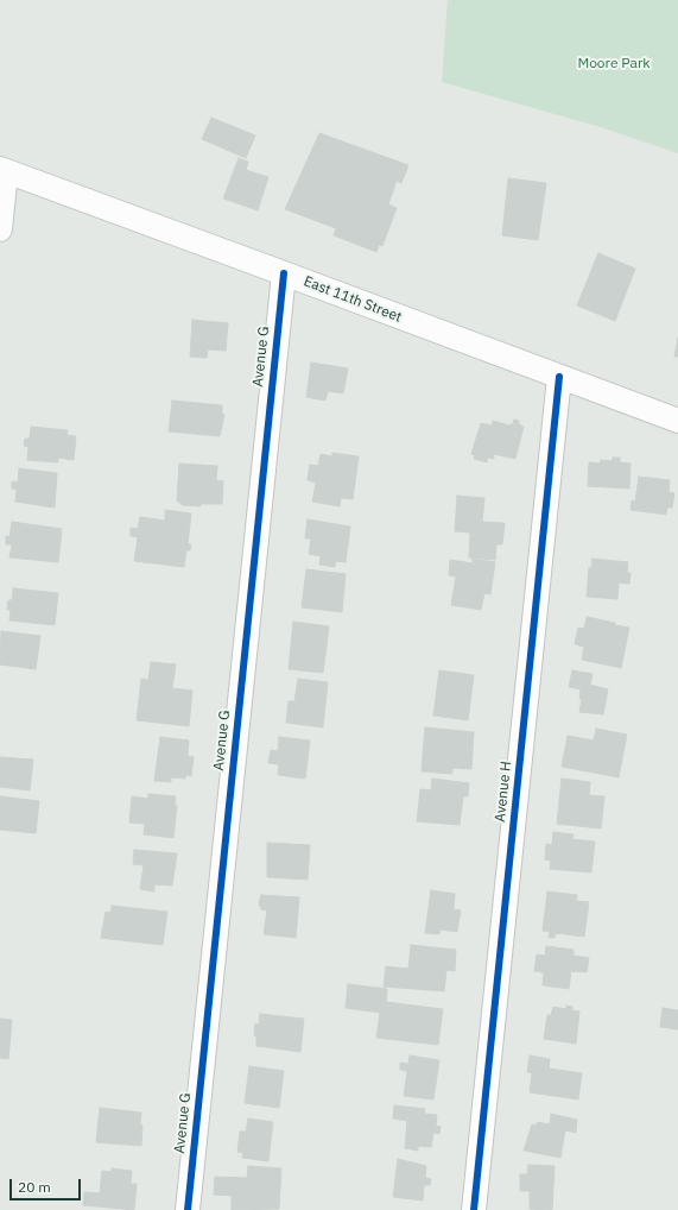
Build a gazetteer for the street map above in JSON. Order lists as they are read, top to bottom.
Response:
{
  "streets": {
    "street": ["East 11th Street", "Avenue G", "Avenue H"]
  },
  "crossings": [
    ["East 11th Street", "Avenue G"],
    ["East 11th Street", "Avenue H"]
  ],
  "parks": ["Moore Park"],
  "scale_bar": "20 m"
}
